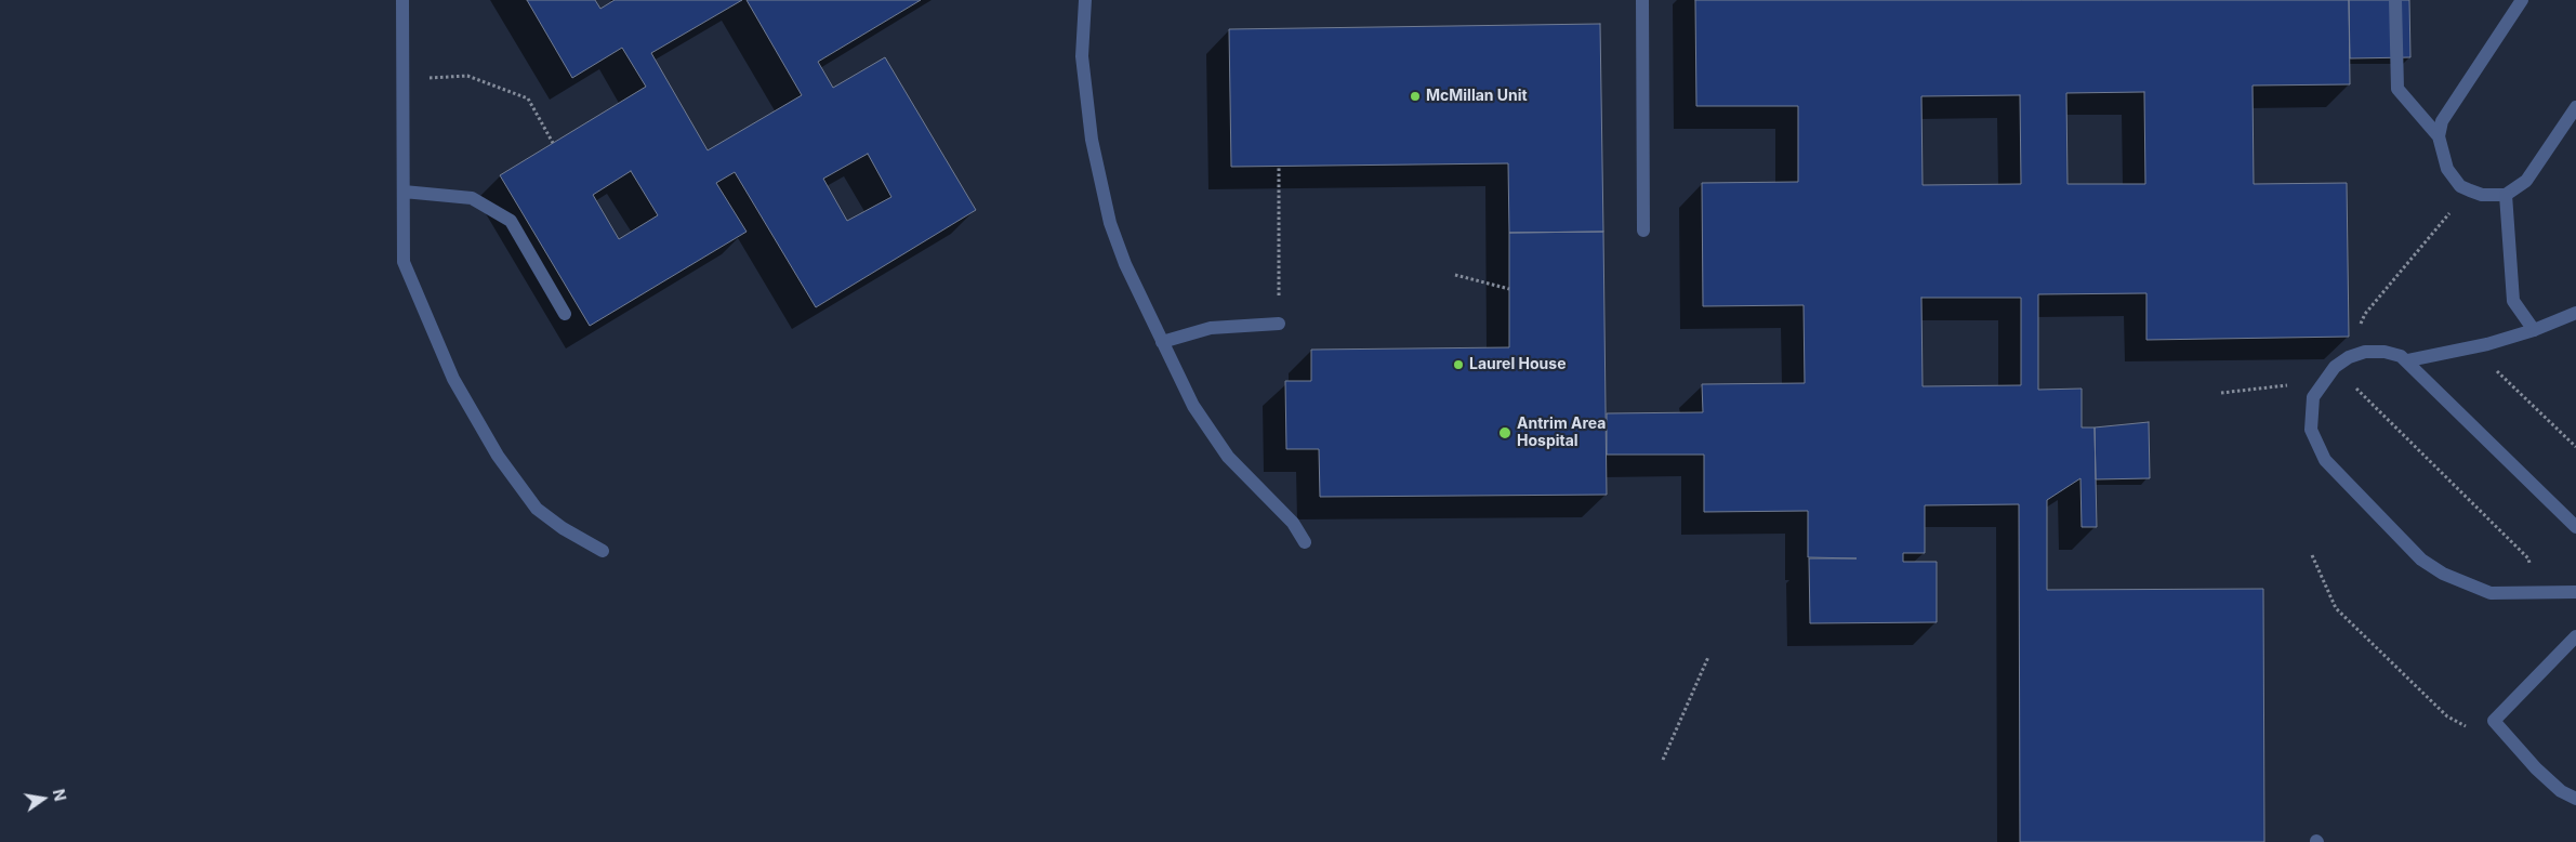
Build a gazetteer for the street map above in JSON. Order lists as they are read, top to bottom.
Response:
{
  "places": ["McMillan Unit", "Laurel House", "Antrim Area Hospital"],
  "north": "right"
}
